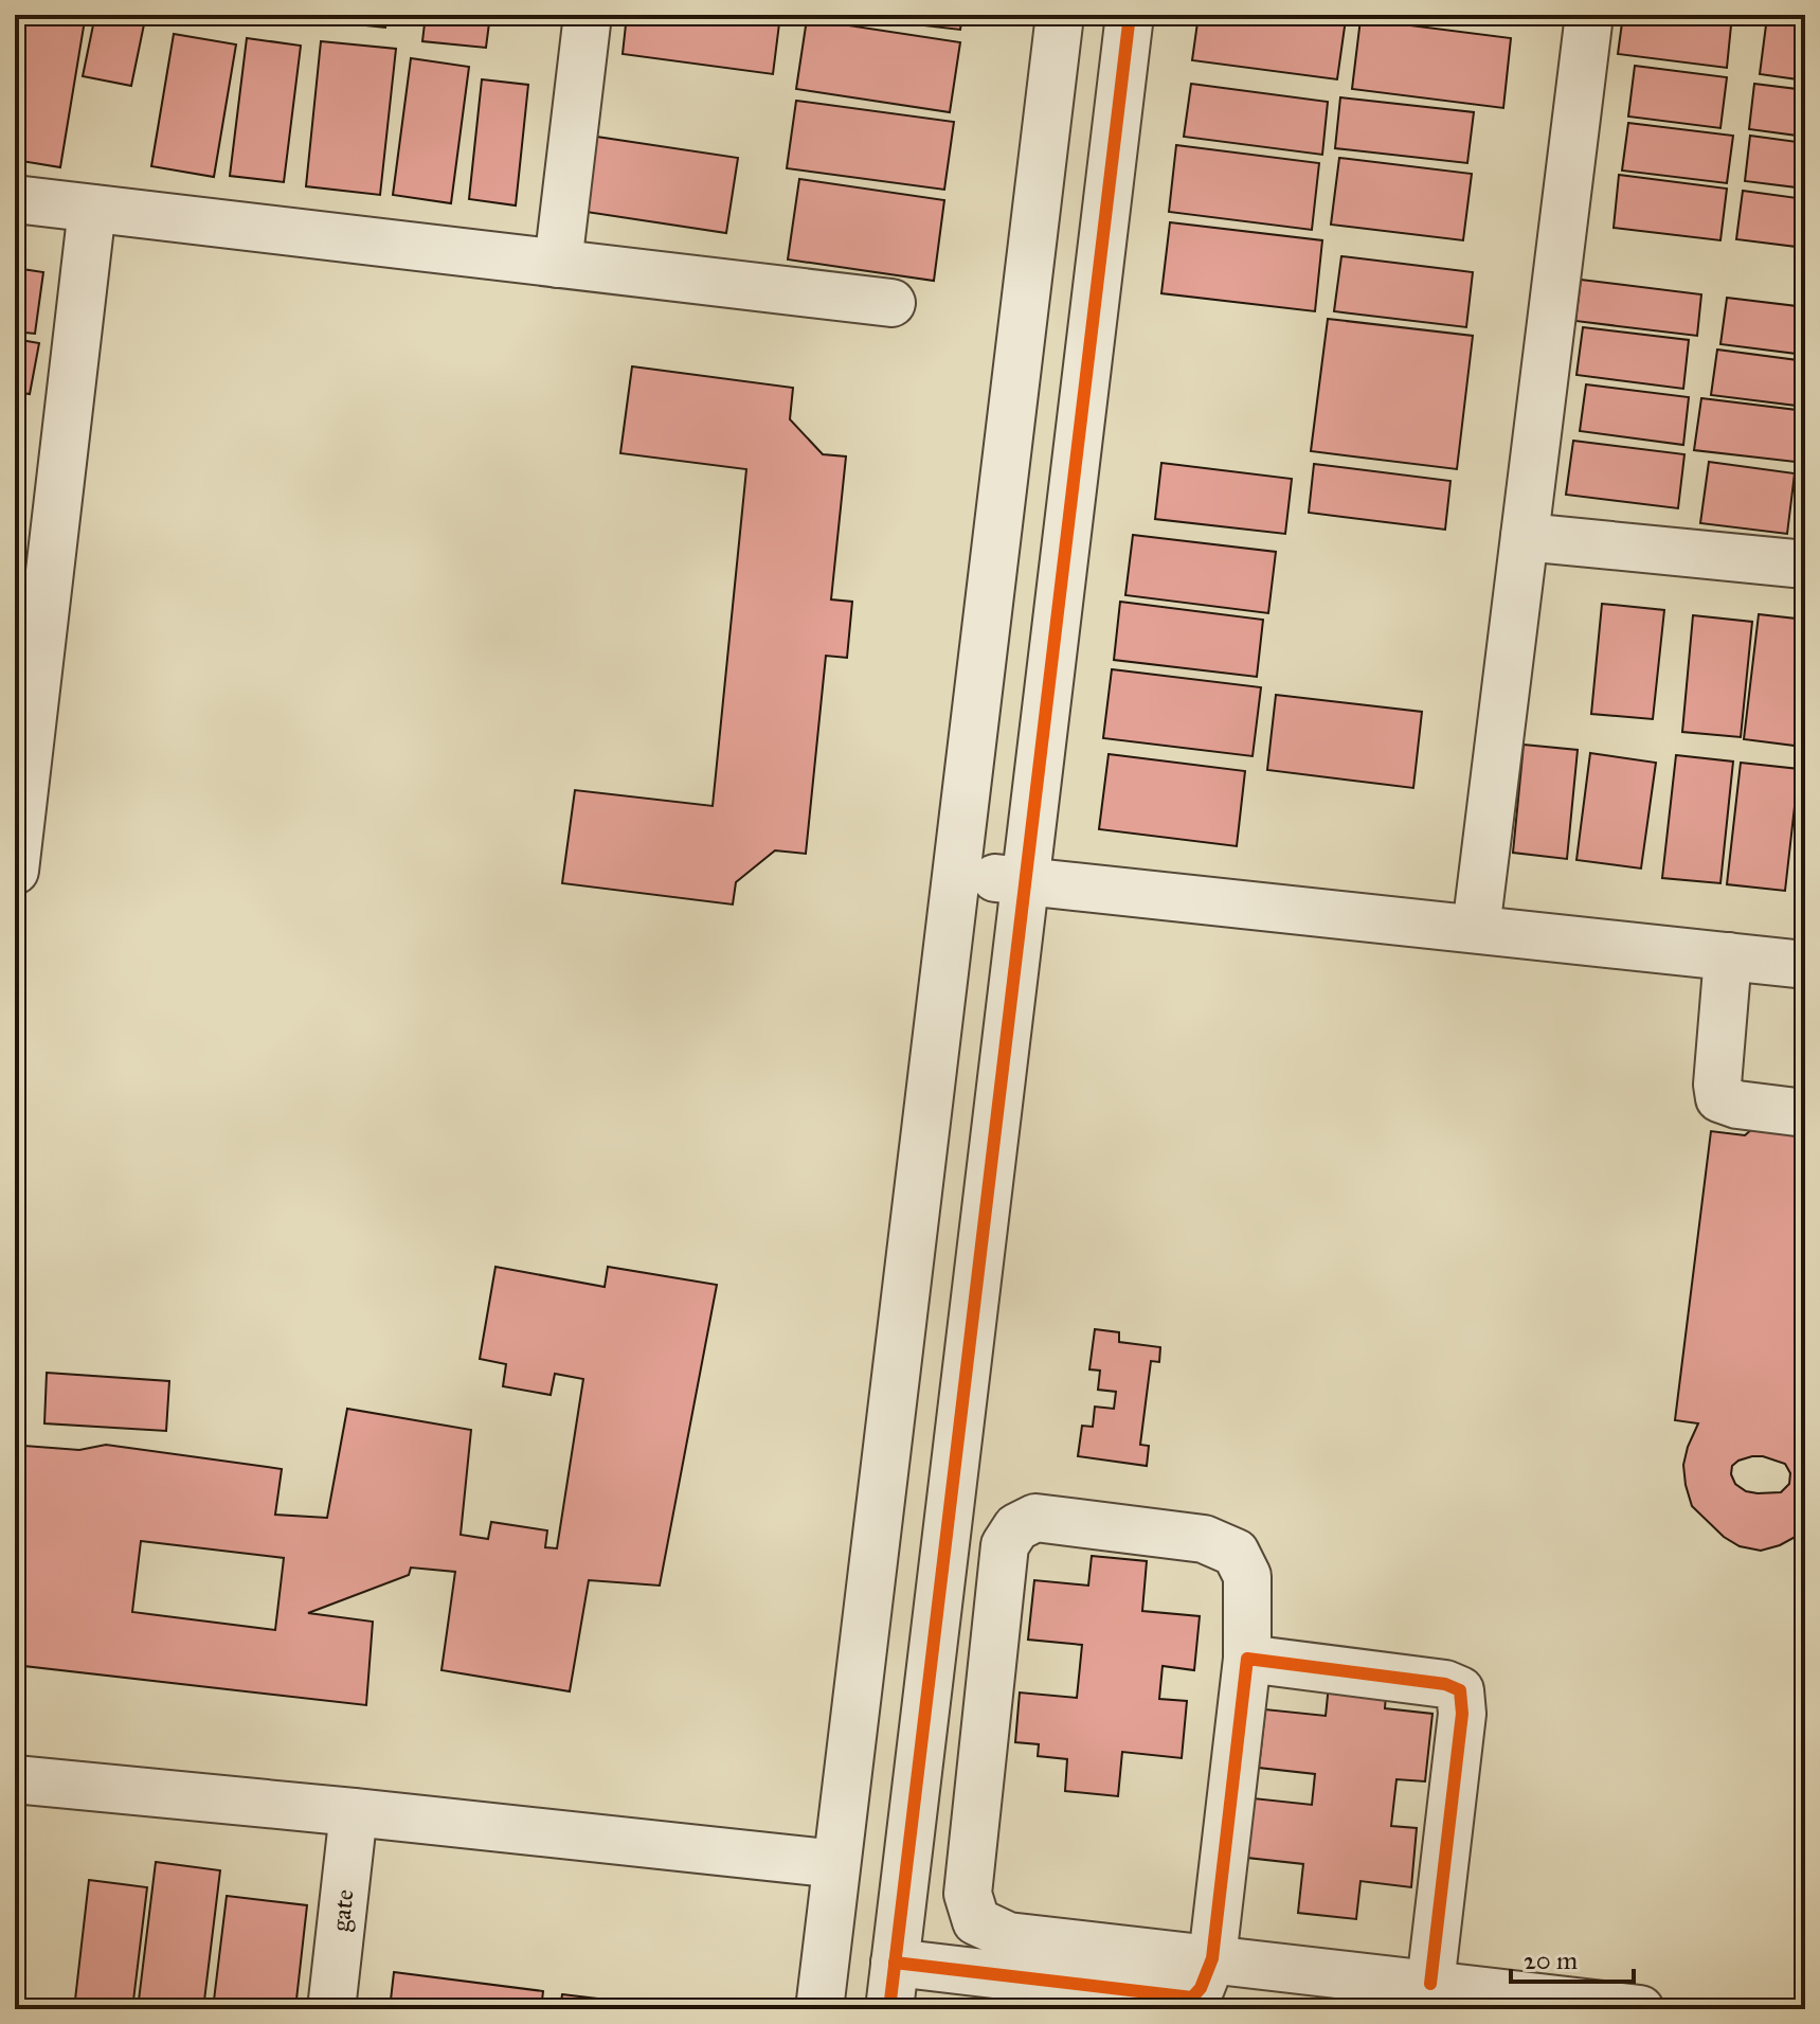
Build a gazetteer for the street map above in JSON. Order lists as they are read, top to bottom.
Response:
{
  "streets": {
    "street": ["gate"]
  },
  "scale_bar": "20 m"
}
